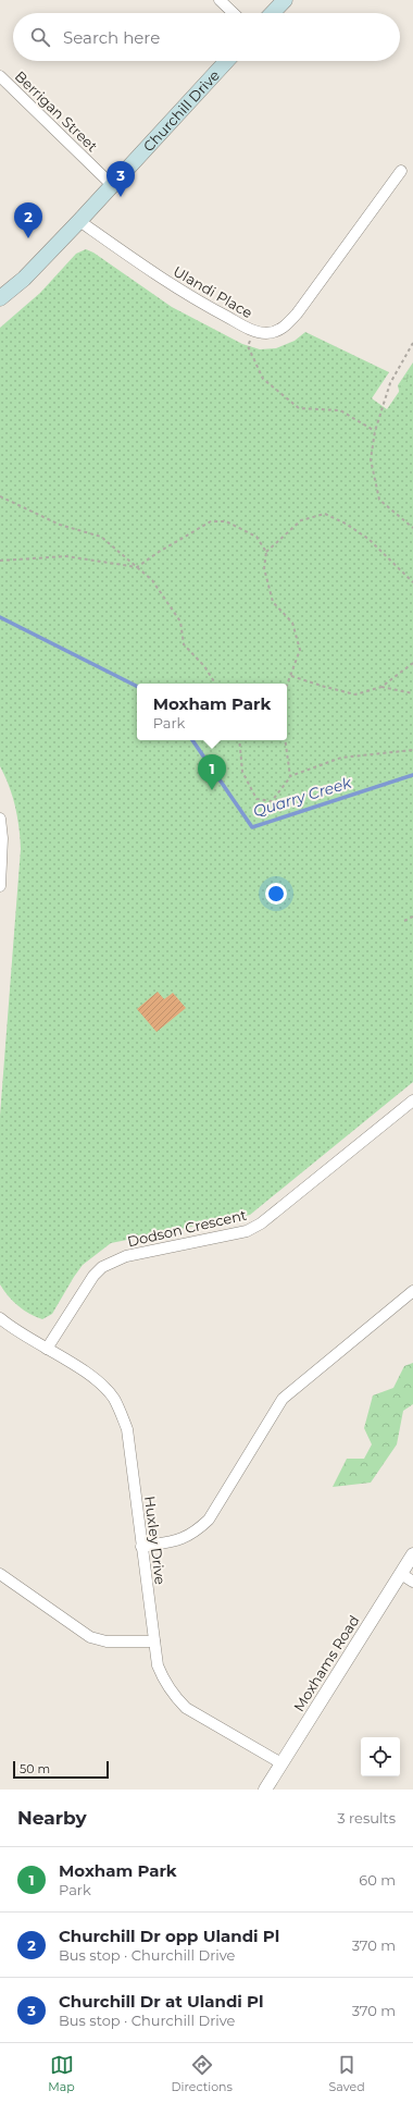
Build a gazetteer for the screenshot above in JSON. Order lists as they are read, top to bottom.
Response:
{
  "streets": {
    "main road": ["Churchill Drive"],
    "street": [
      "Berrigan Street",
      "Ulandi Place",
      "Dodson Crescent",
      "Huxley Drive",
      "Moxhams Road"
    ]
  },
  "crossings": [
    ["Berrigan Street", "Churchill Drive"],
    ["Churchill Drive", "Ulandi Place"],
    ["Dodson Crescent", "Huxley Drive"],
    ["Huxley Drive", "Moxhams Road"]
  ],
  "water": ["Quarry Creek"],
  "scale_bar": "50 m",
  "page": {
    "search": "Search here",
    "pins": ["3", "2", "1"],
    "popup": ["Moxham Park", "Park"],
    "scale": "50 m",
    "heading": ["Nearby", "3 results"],
    "list": [
      {
        "mark": "1",
        "name": "Moxham Park",
        "note": "Park",
        "value": "60 m"
      },
      {
        "mark": "2",
        "name": "Churchill Dr opp Ulandi Pl",
        "note": "Bus stop · Churchill Drive",
        "value": "370 m"
      },
      {
        "mark": "3",
        "name": "Churchill Dr at Ulandi Pl",
        "note": "Bus stop · Churchill Drive",
        "value": "370 m"
      }
    ],
    "nav": ["Map", "Directions", "Saved"]
  }
}
